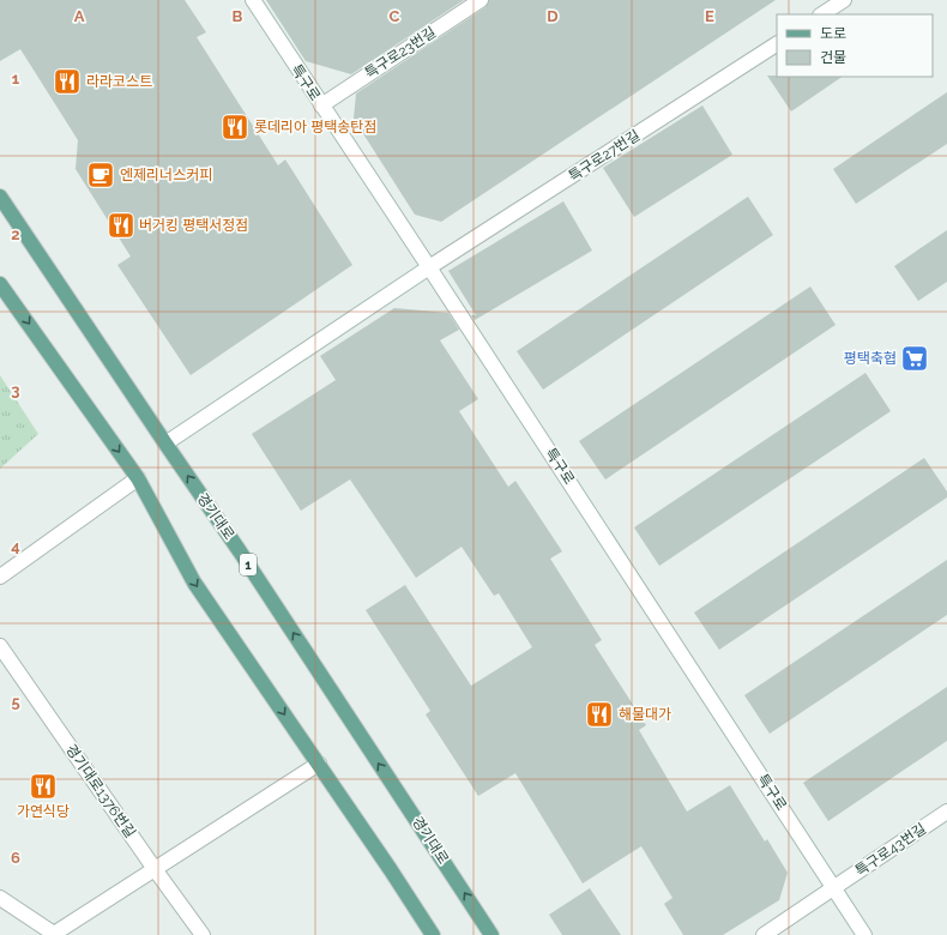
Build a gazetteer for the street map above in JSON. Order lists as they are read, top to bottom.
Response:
{
  "streets": {
    "main road": ["경기대로", "1"],
    "street": [
      "특구로23번길",
      "특구로",
      "특구로27번길",
      "경기대로1376번길",
      "특구로43번길"
    ]
  },
  "crossings": [
    ["특구로23번길", "특구로"],
    ["특구로", "특구로27번길"],
    ["특구로", "특구로43번길"],
    ["특구로27번길", "경기대로"]
  ],
  "places": {
    "restaurant": [
      "라라코스트",
      "롯데리아 평택송탄점",
      "버거킹 평택서정점",
      "해물대가",
      "가연식당"
    ],
    "cafe": ["엔제리너스커피"],
    "supermarket": ["평택축협"]
  },
  "legend": ["도로", "건물"],
  "grid": {
    "columns": [
      "A",
      "B",
      "C",
      "D",
      "E"
    ],
    "rows": [
      "1",
      "2",
      "3",
      "4",
      "5",
      "6"
    ]
  }
}
